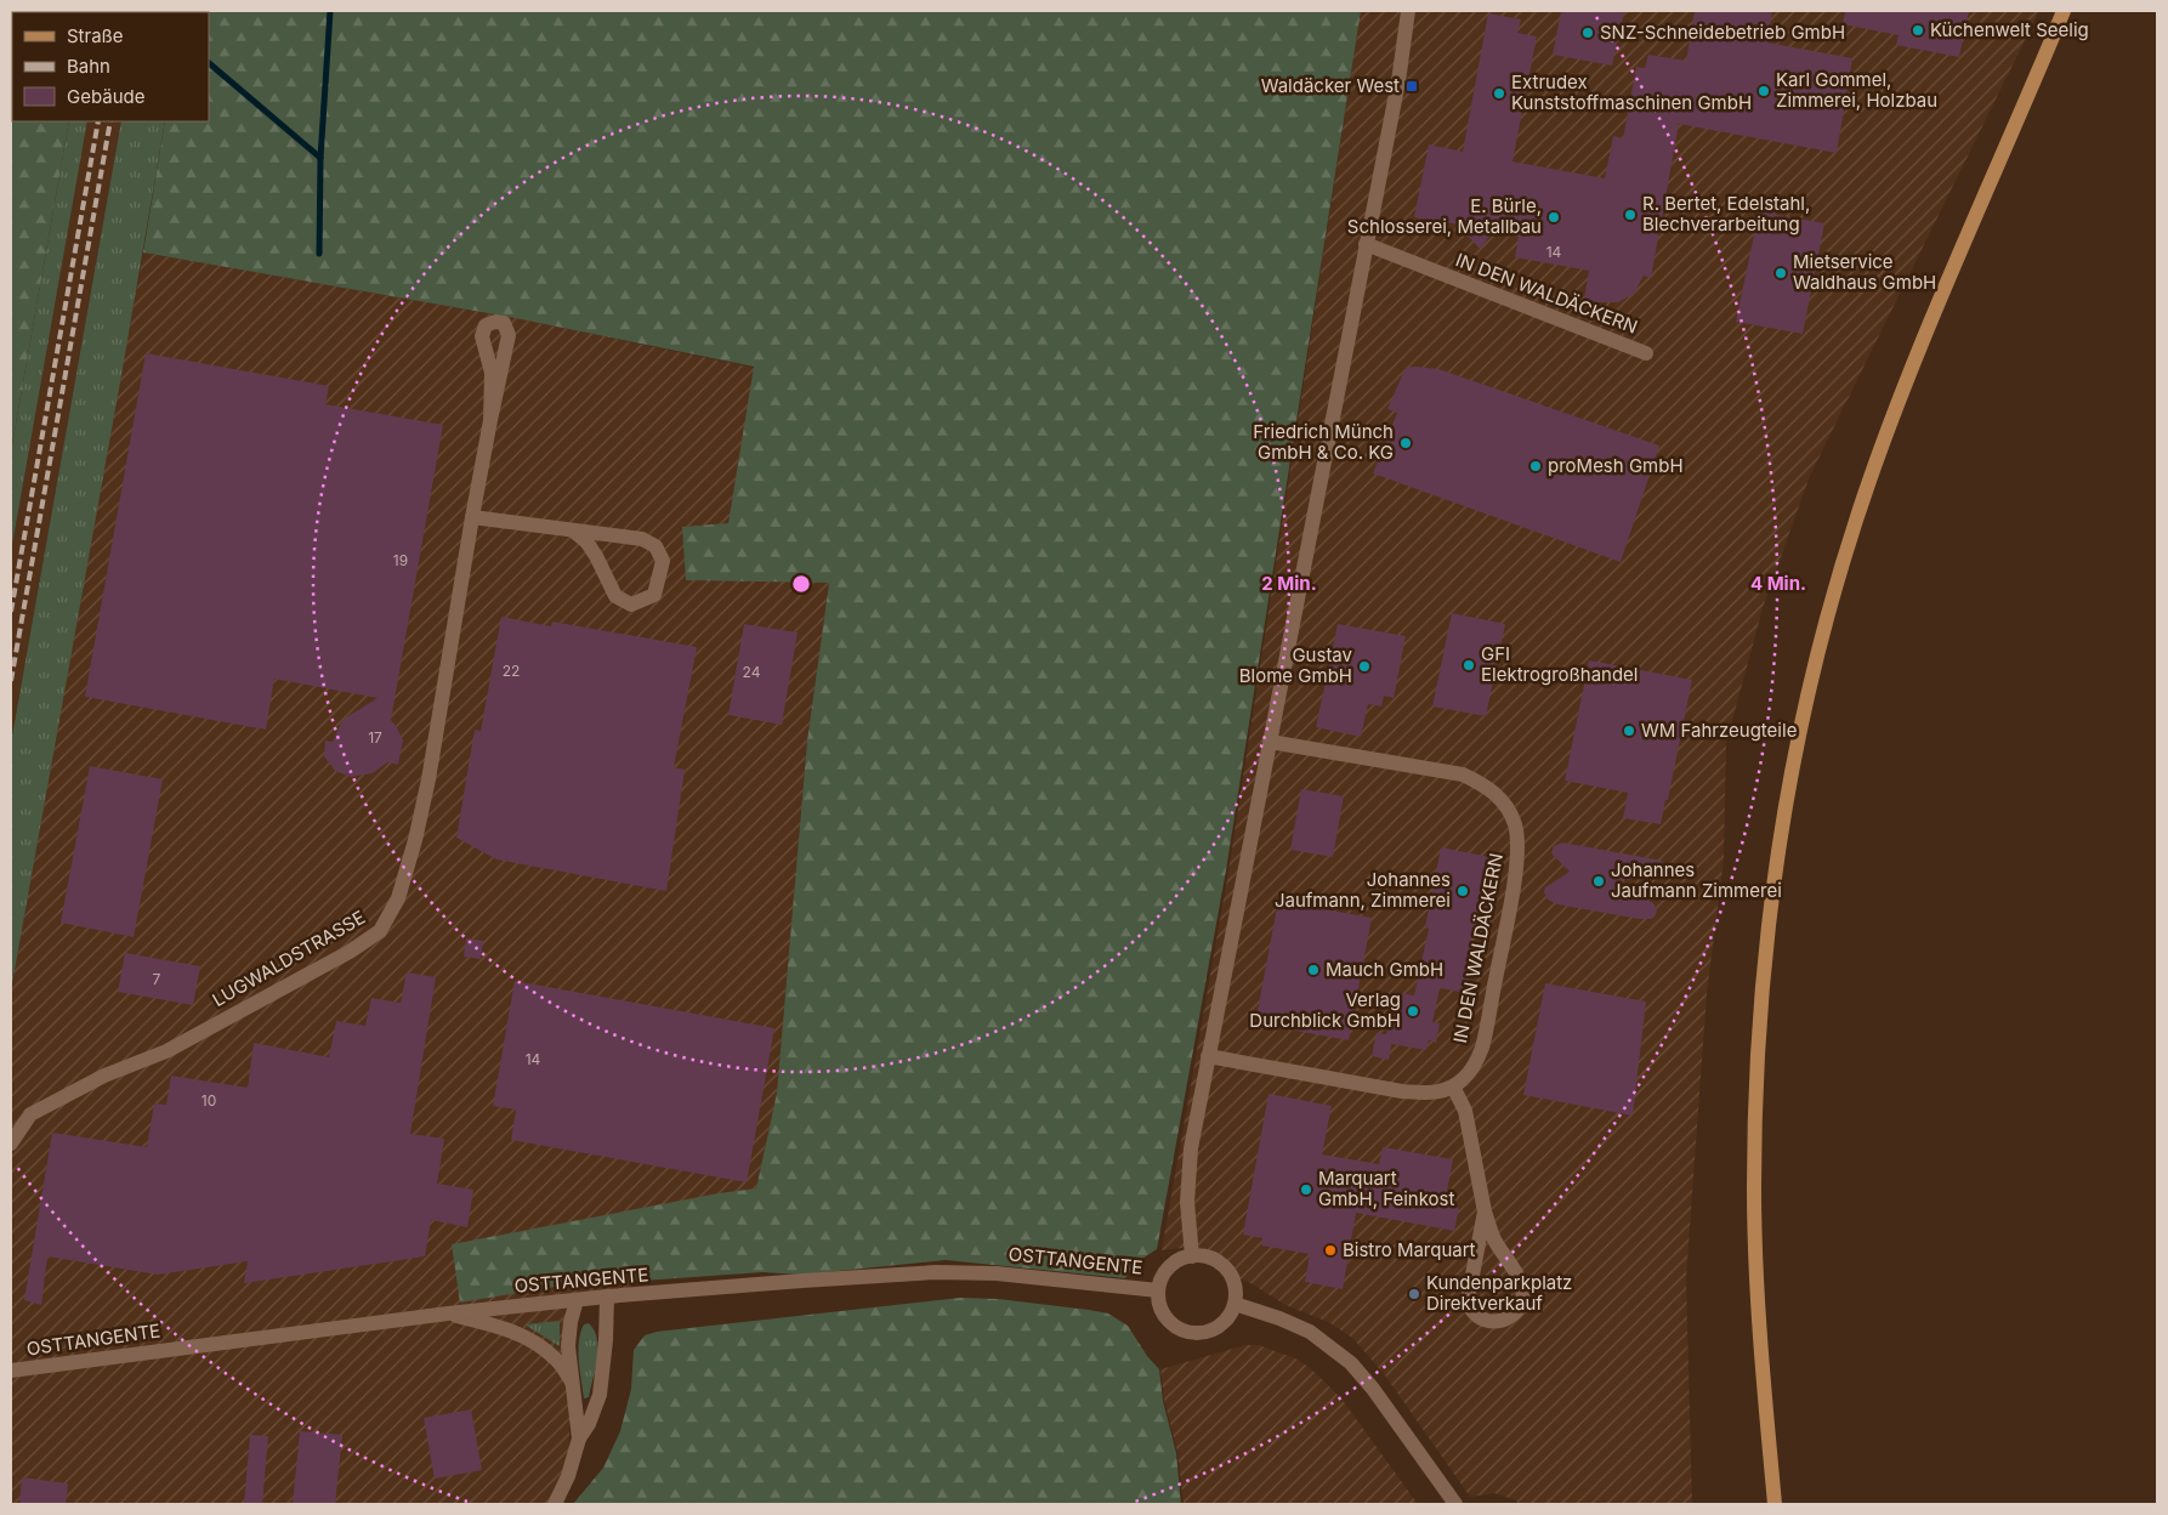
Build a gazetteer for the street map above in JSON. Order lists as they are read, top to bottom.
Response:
{
  "streets": {
    "street": ["IN DEN WALDÄCKERN", "LUGWALDSTRASSE", "OSTTANGENTE"]
  },
  "places": {
    "other": [
      "Küchenwelt Seelig",
      "SNZ-Schneidebetrieb GmbH",
      "Karl Gommel, Zimmerei, Holzbau",
      "Extrudex Kunststoffmaschinen GmbH",
      "R. Bertet, Edelstahl, Blechverarbeitung",
      "E. Bürle, Schlosserei, Metallbau",
      "Mietservice Waldhaus GmbH",
      "Friedrich Münch GmbH & Co. KG",
      "proMesh GmbH",
      "GFI Elektrogroßhandel",
      "Gustav Blome GmbH",
      "WM Fahrzeugteile",
      "Johannes Jaufmann Zimmerei",
      "Johannes Jaufmann, Zimmerei",
      "Mauch GmbH",
      "Verlag Durchblick GmbH",
      "Marquart GmbH, Feinkost",
      "Bistro Marquart",
      "Kundenparkplatz Direktverkauf"
    ],
    "transit": ["Waldäcker West"]
  },
  "house_numbers": [
    "14",
    "19",
    "22",
    "24",
    "17",
    "7",
    "14",
    "10"
  ],
  "legend": ["Straße", "Bahn", "Gebäude"],
  "rings": ["2 Min.", "4 Min."]
}
